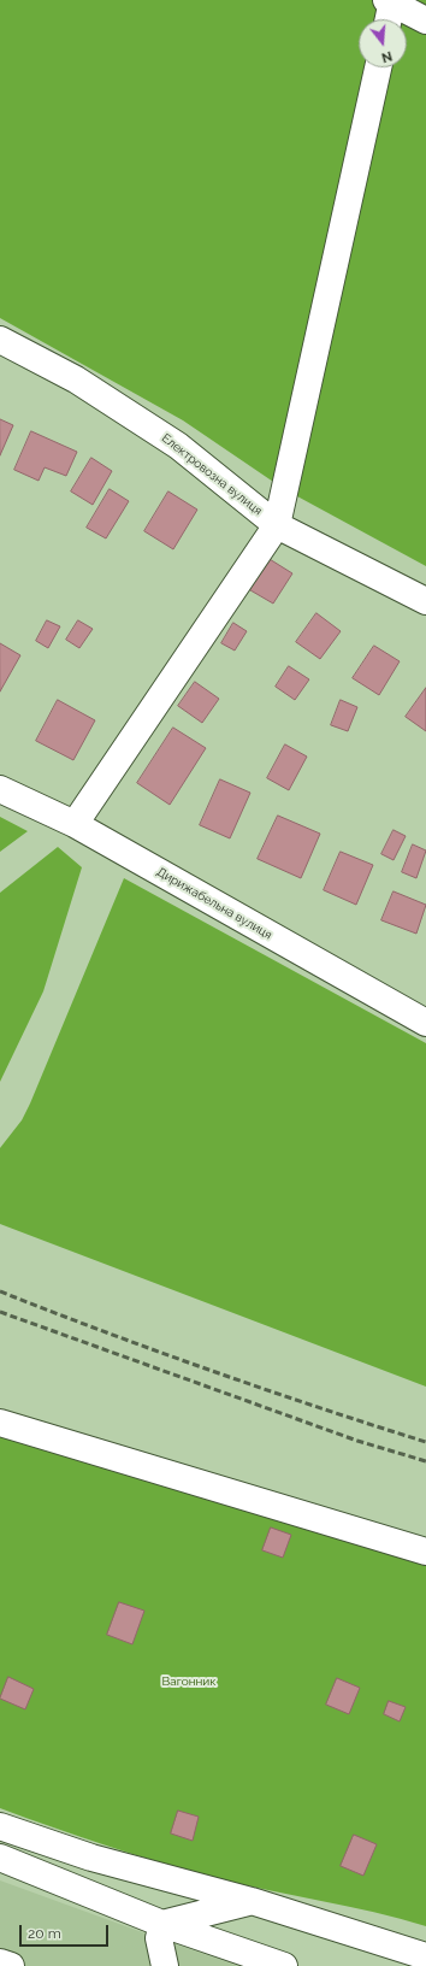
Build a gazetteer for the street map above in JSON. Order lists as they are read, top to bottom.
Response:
{
  "streets": {
    "street": ["Електровозна вулиця", "Дирижабельна вулиця"]
  },
  "parks": ["Вагонник"],
  "scale_bar": "20 m",
  "north": "bottom"
}
